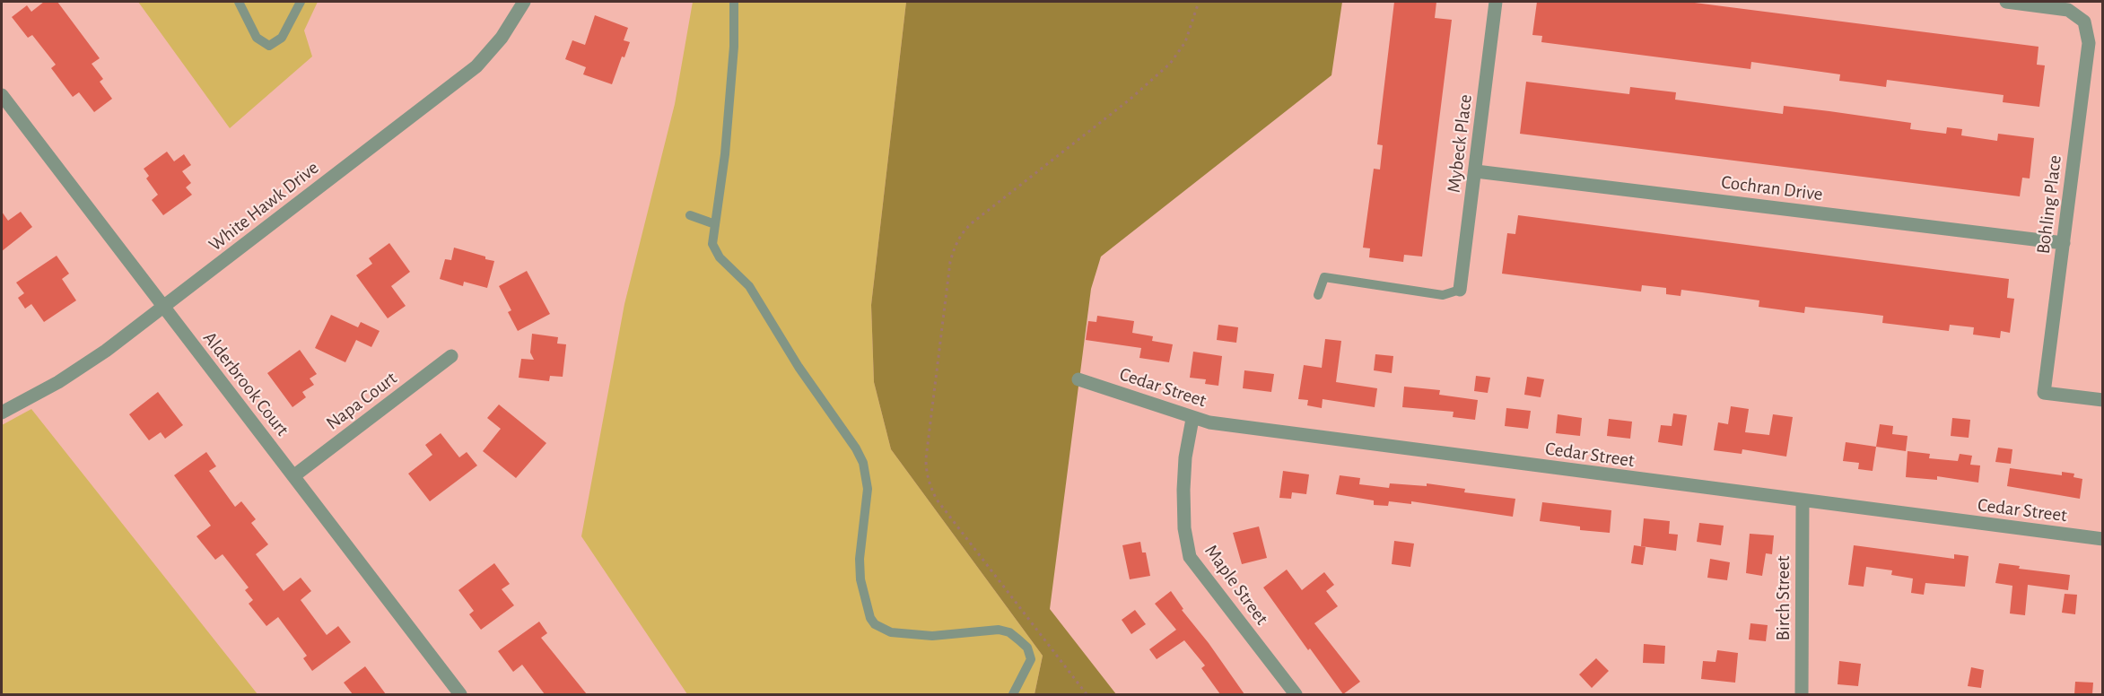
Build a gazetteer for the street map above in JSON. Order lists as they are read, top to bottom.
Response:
{
  "streets": {
    "street": [
      "Mybeck Place",
      "Cochran Drive",
      "Bohling Place",
      "White Hawk Drive",
      "Alderbrook Court",
      "Cedar Street",
      "Napa Court",
      "Maple Street",
      "Birch Street"
    ]
  },
  "crossings": [
    ["Mybeck Place", "Cochran Drive"],
    ["Cochran Drive", "Bohling Place"],
    ["White Hawk Drive", "Alderbrook Court"],
    ["Alderbrook Court", "Napa Court"],
    ["Cedar Street", "Maple Street"],
    ["Cedar Street", "Birch Street"]
  ]
}
